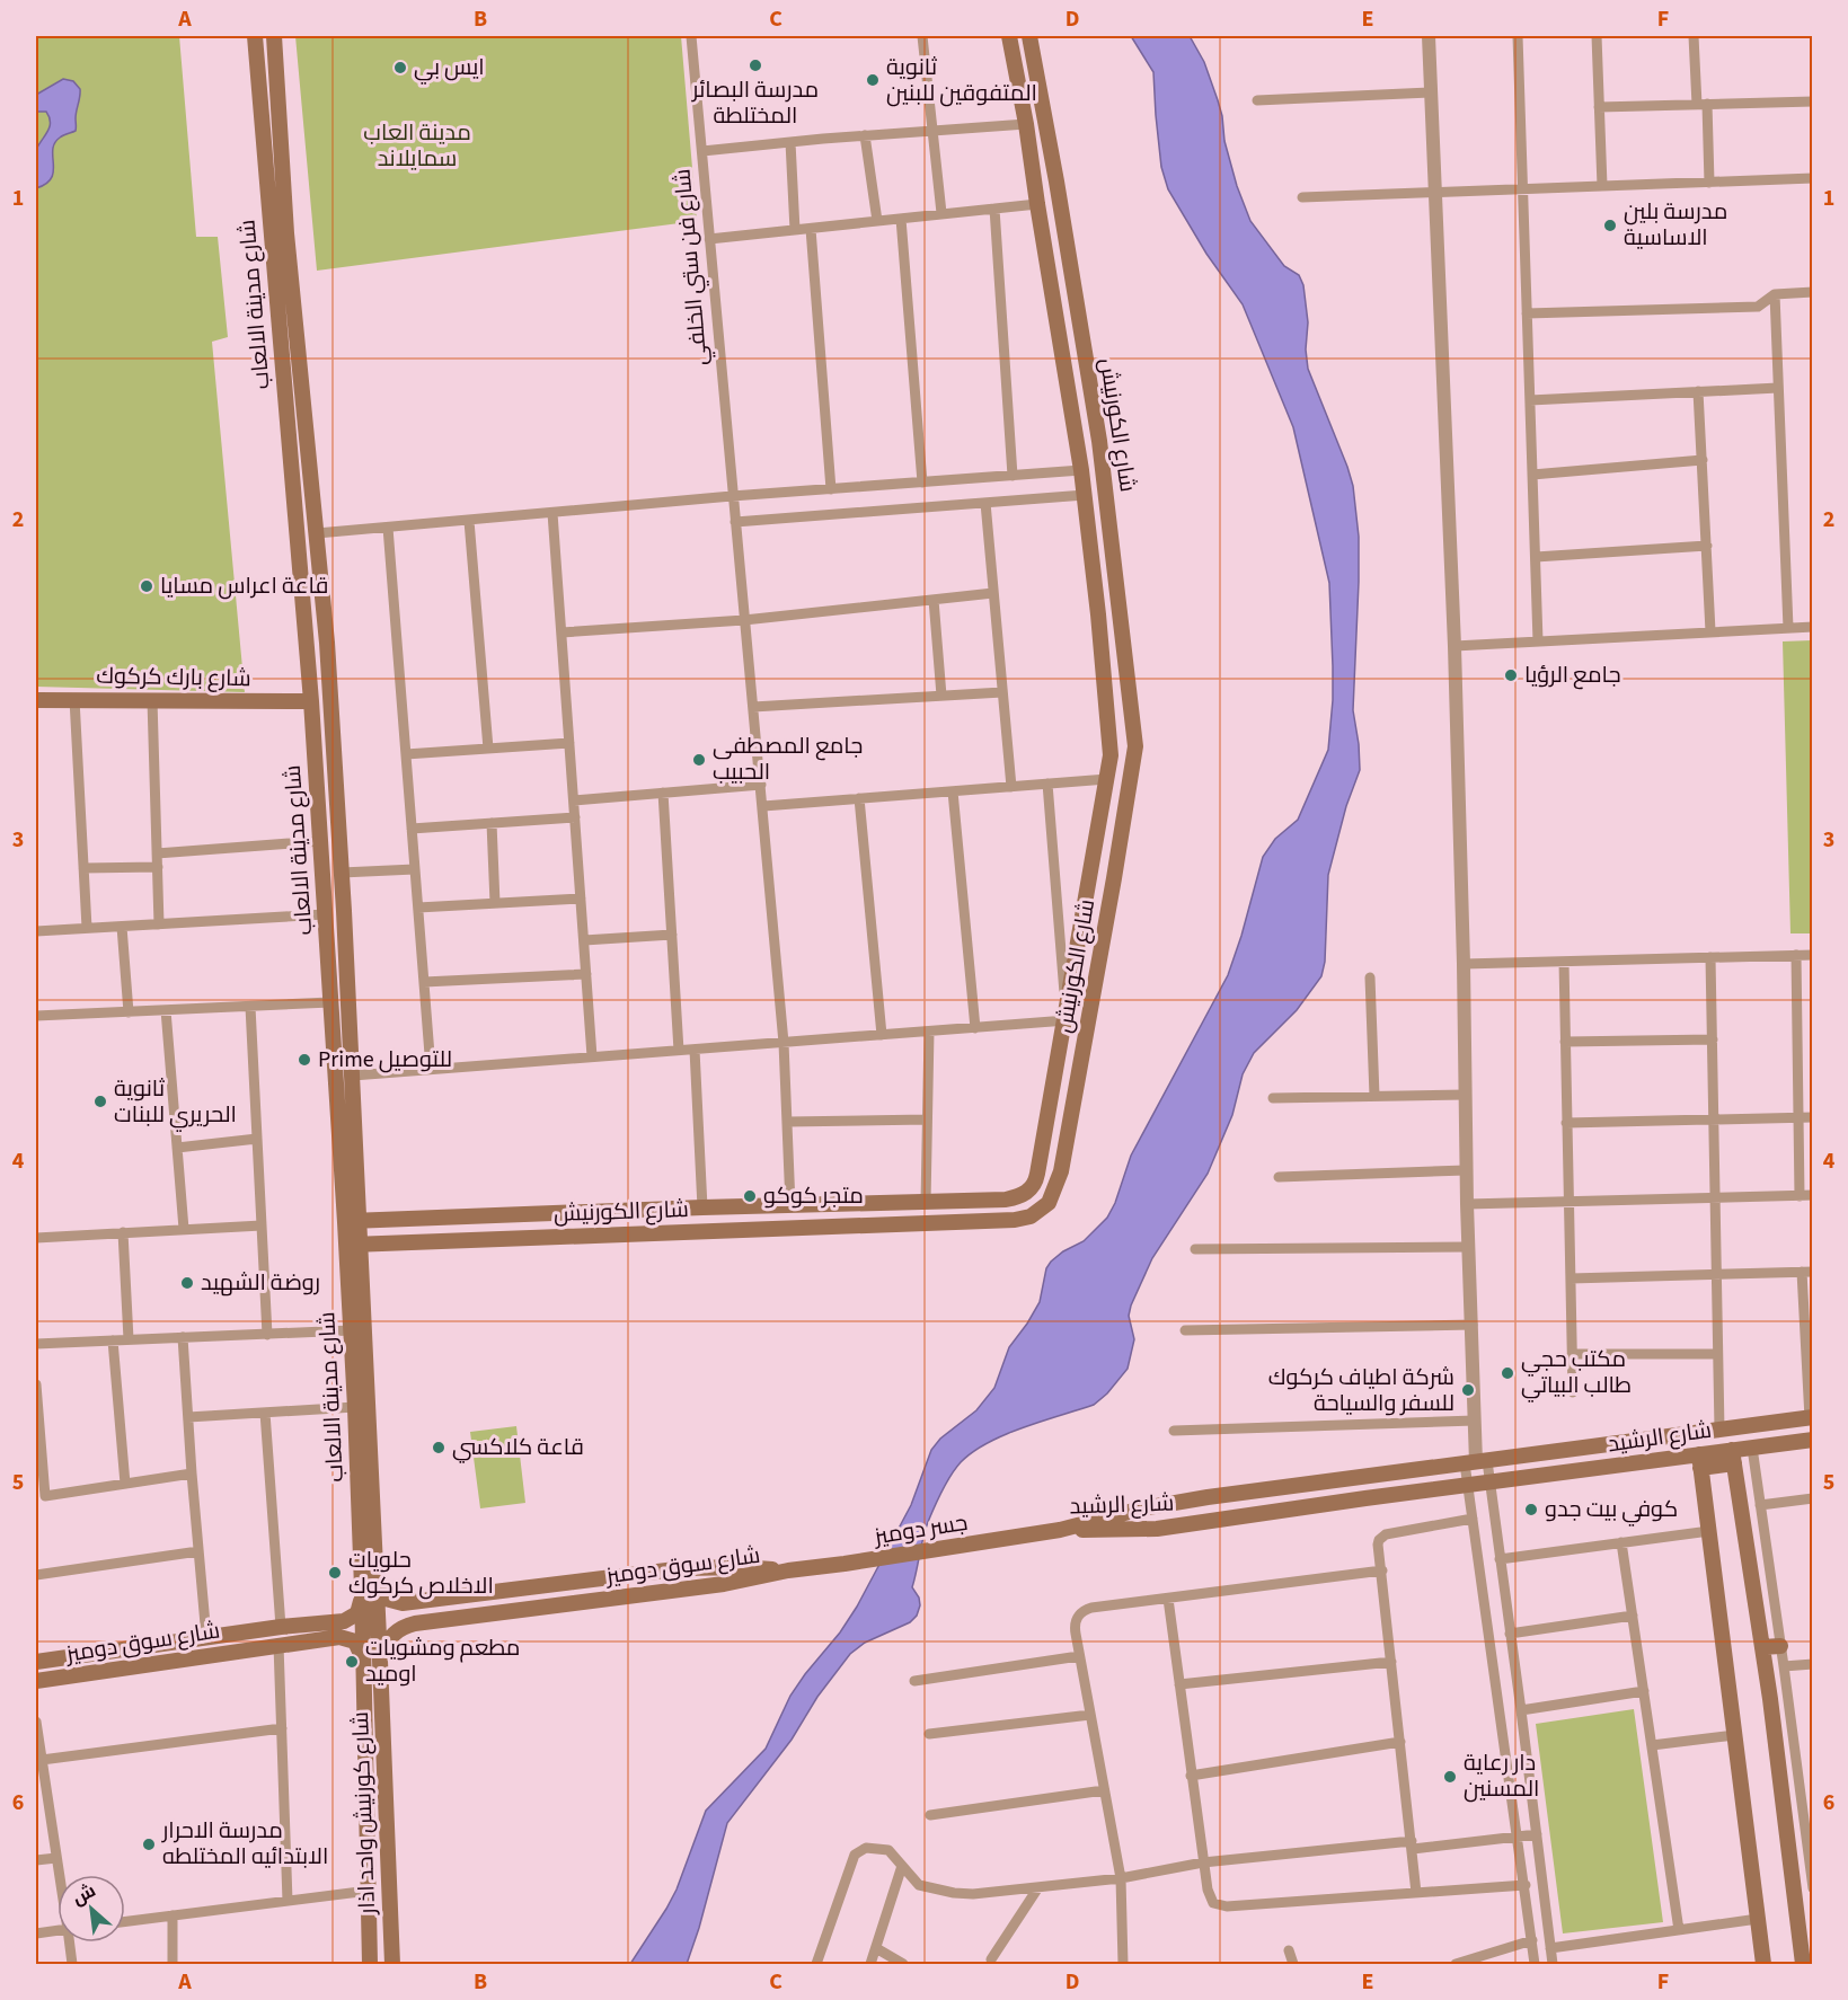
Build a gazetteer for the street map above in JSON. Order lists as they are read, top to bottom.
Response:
{
  "streets": {
    "main road": [
      "شارع مدينة الالعاب",
      "شارع الكورنيش",
      "شارع بارك كركوك",
      "شارع الرشيد",
      "جسر دوميز",
      "شارع سوق دوميز",
      "شارع كورنيش واحد اذار"
    ],
    "street": ["شارع فن ستي الخلفي"]
  },
  "crossings": [
    ["شارع فن ستي الخلفي", "شارع الكورنيش"],
    ["شارع مدينة الالعاب", "شارع الكورنيش"],
    ["شارع مدينة الالعاب", "شارع بارك كركوك"],
    ["شارع مدينة الالعاب", "شارع سوق دوميز"],
    ["شارع مدينة الالعاب", "شارع كورنيش واحد اذار"],
    ["شارع الرشيد", "جسر دوميز"],
    ["جسر دوميز", "شارع سوق دوميز"],
    ["شارع سوق دوميز", "شارع كورنيش واحد اذار"]
  ],
  "parks": ["مدينة العاب سمايلاند"],
  "places": [
    "مدرسة البصائر المختلطة",
    "ايس بي",
    "ثانوية المتفوقين للبنين",
    "مدرسة بلين الاساسية",
    "قاعة اعراس مسايا",
    "جامع الرؤيا",
    "جامع المصطفى الحبيب",
    "Prime للتوصيل",
    "ثانوية الحريري للبنات",
    "متجر كوكو",
    "روضة الشهيد",
    "مكتب حجي طالب البياتي",
    "شركة اطياف كركوك للسفر والسياحة",
    "قاعة كلاكسي",
    "كوفي بيت جدو",
    "حلويات الاخلاص كركوك",
    "مطعم ومشويات اوميد",
    "دار رعاية المسنين",
    "مدرسة الاحرار الابتدائيه المختلطه"
  ],
  "north": "top left",
  "grid": {
    "columns": [
      "A",
      "B",
      "C",
      "D",
      "E",
      "F"
    ],
    "rows": [
      "1",
      "2",
      "3",
      "4",
      "5",
      "6"
    ]
  }
}
